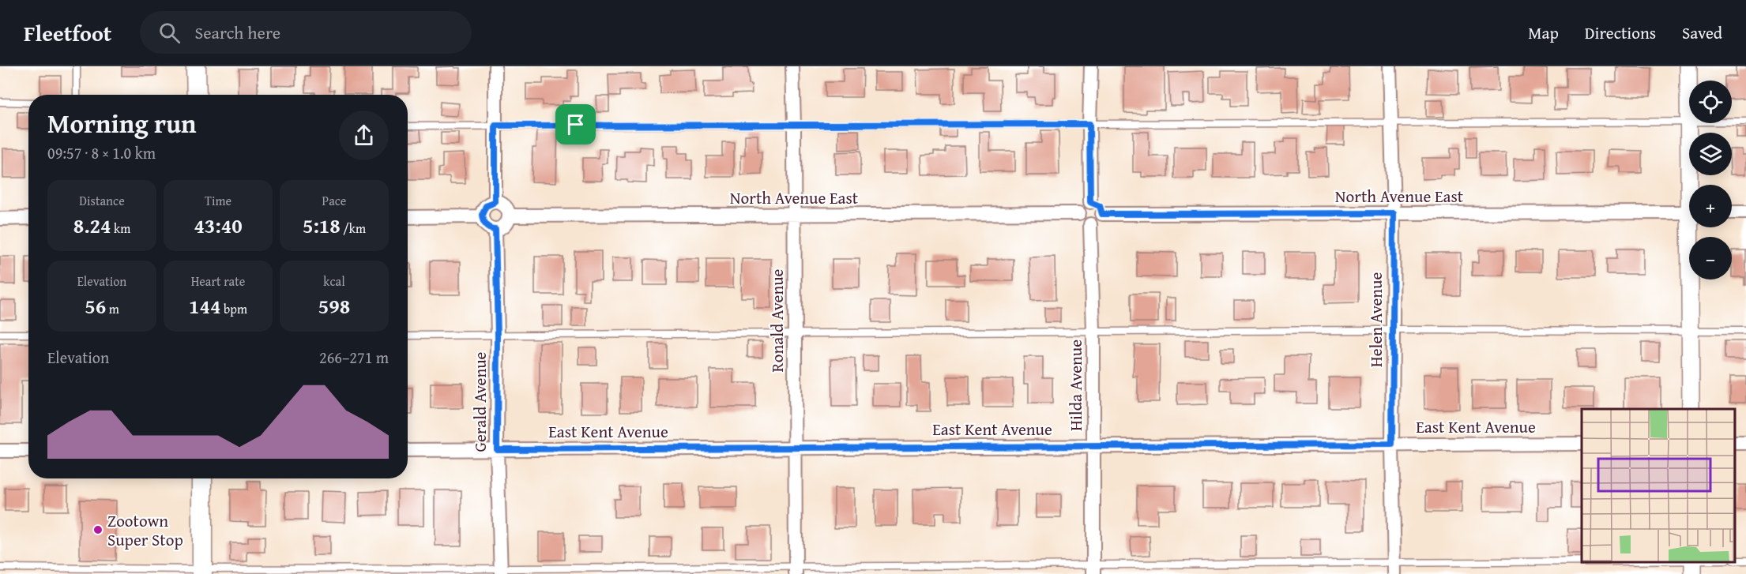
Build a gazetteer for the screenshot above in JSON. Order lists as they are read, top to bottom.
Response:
{
  "streets": {
    "street": [
      "North Avenue East",
      "Helen Avenue",
      "Ronald Avenue",
      "Hilda Avenue",
      "Gerald Avenue",
      "East Kent Avenue"
    ]
  },
  "crossings": [
    ["North Avenue East", "Helen Avenue"],
    ["North Avenue East", "Ronald Avenue"],
    ["North Avenue East", "Hilda Avenue"],
    ["North Avenue East", "Gerald Avenue"],
    ["Helen Avenue", "East Kent Avenue"],
    ["Ronald Avenue", "East Kent Avenue"],
    ["Hilda Avenue", "East Kent Avenue"],
    ["Gerald Avenue", "East Kent Avenue"]
  ],
  "places": ["Zootown Super Stop"],
  "page": {
    "header": "Fleetfoot",
    "search": "Search here",
    "nav": ["Map", "Directions", "Saved"],
    "map_buttons": ["+", "−"],
    "heading": ["Morning run", "09:57 · 8 × 1.0 km"],
    "stats": [
      ["Distance", "8.24 km"],
      ["Time", "43:40"],
      ["Pace", "5:18 /km"],
      ["Elevation", "56 m"],
      ["Heart rate", "144 bpm"],
      ["kcal", "598"]
    ],
    "chart": ["Elevation", "266–271 m"]
  }
}
